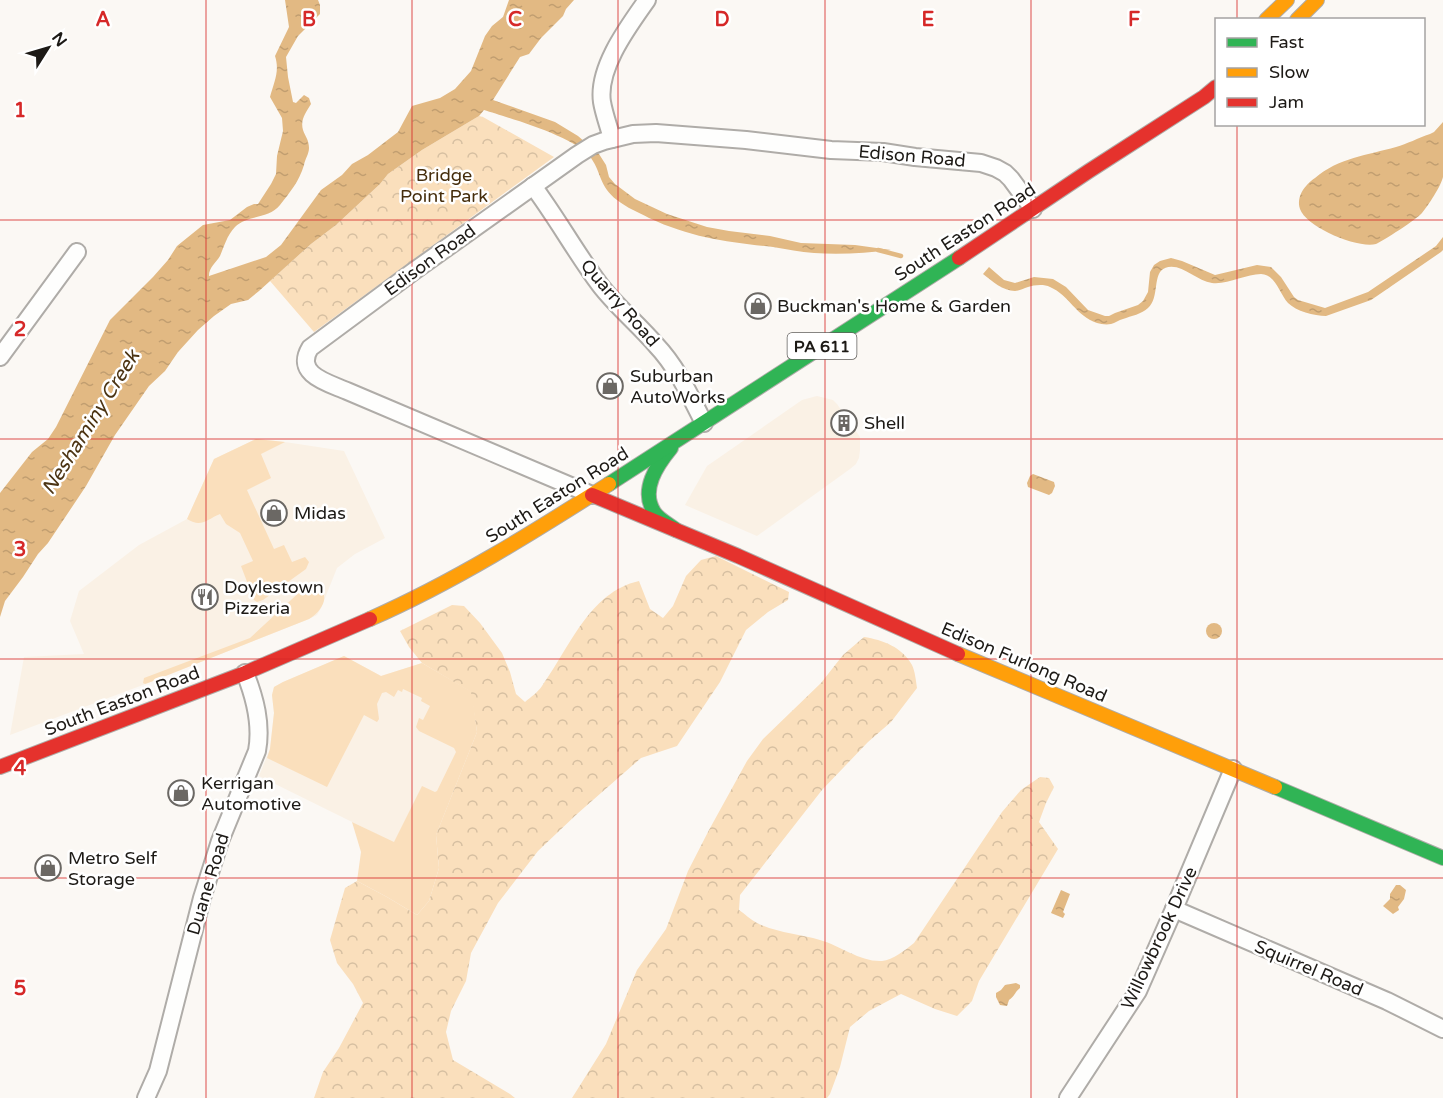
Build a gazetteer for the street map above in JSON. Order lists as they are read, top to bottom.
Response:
{
  "streets": {
    "main road": ["South Easton Road", "PA 611", "Edison Furlong Road"],
    "street": [
      "Edison Road",
      "Quarry Road",
      "Duane Road",
      "Willowbrook Drive",
      "Squirrel Road"
    ]
  },
  "crossings": [
    ["Edison Road", "South Easton Road"],
    ["Edison Road", "Quarry Road"],
    ["Edison Road", "Edison Furlong Road"],
    ["South Easton Road", "Quarry Road"],
    ["South Easton Road", "Edison Furlong Road"],
    ["South Easton Road", "Duane Road"],
    ["Edison Furlong Road", "Willowbrook Drive"],
    ["Willowbrook Drive", "Squirrel Road"]
  ],
  "water": ["Neshaminy Creek"],
  "parks": ["Bridge Point Park"],
  "places": {
    "shop": [
      "Buckman's Home & Garden",
      "Suburban AutoWorks",
      "Midas",
      "Kerrigan Automotive",
      "Metro Self Storage"
    ],
    "building": ["Shell"],
    "restaurant": ["Doylestown Pizzeria"]
  },
  "legend": ["Fast", "Slow", "Jam"],
  "north": "top right",
  "grid": {
    "columns": [
      "A",
      "B",
      "C",
      "D",
      "E",
      "F"
    ],
    "rows": [
      "1",
      "2",
      "3",
      "4",
      "5"
    ]
  }
}
